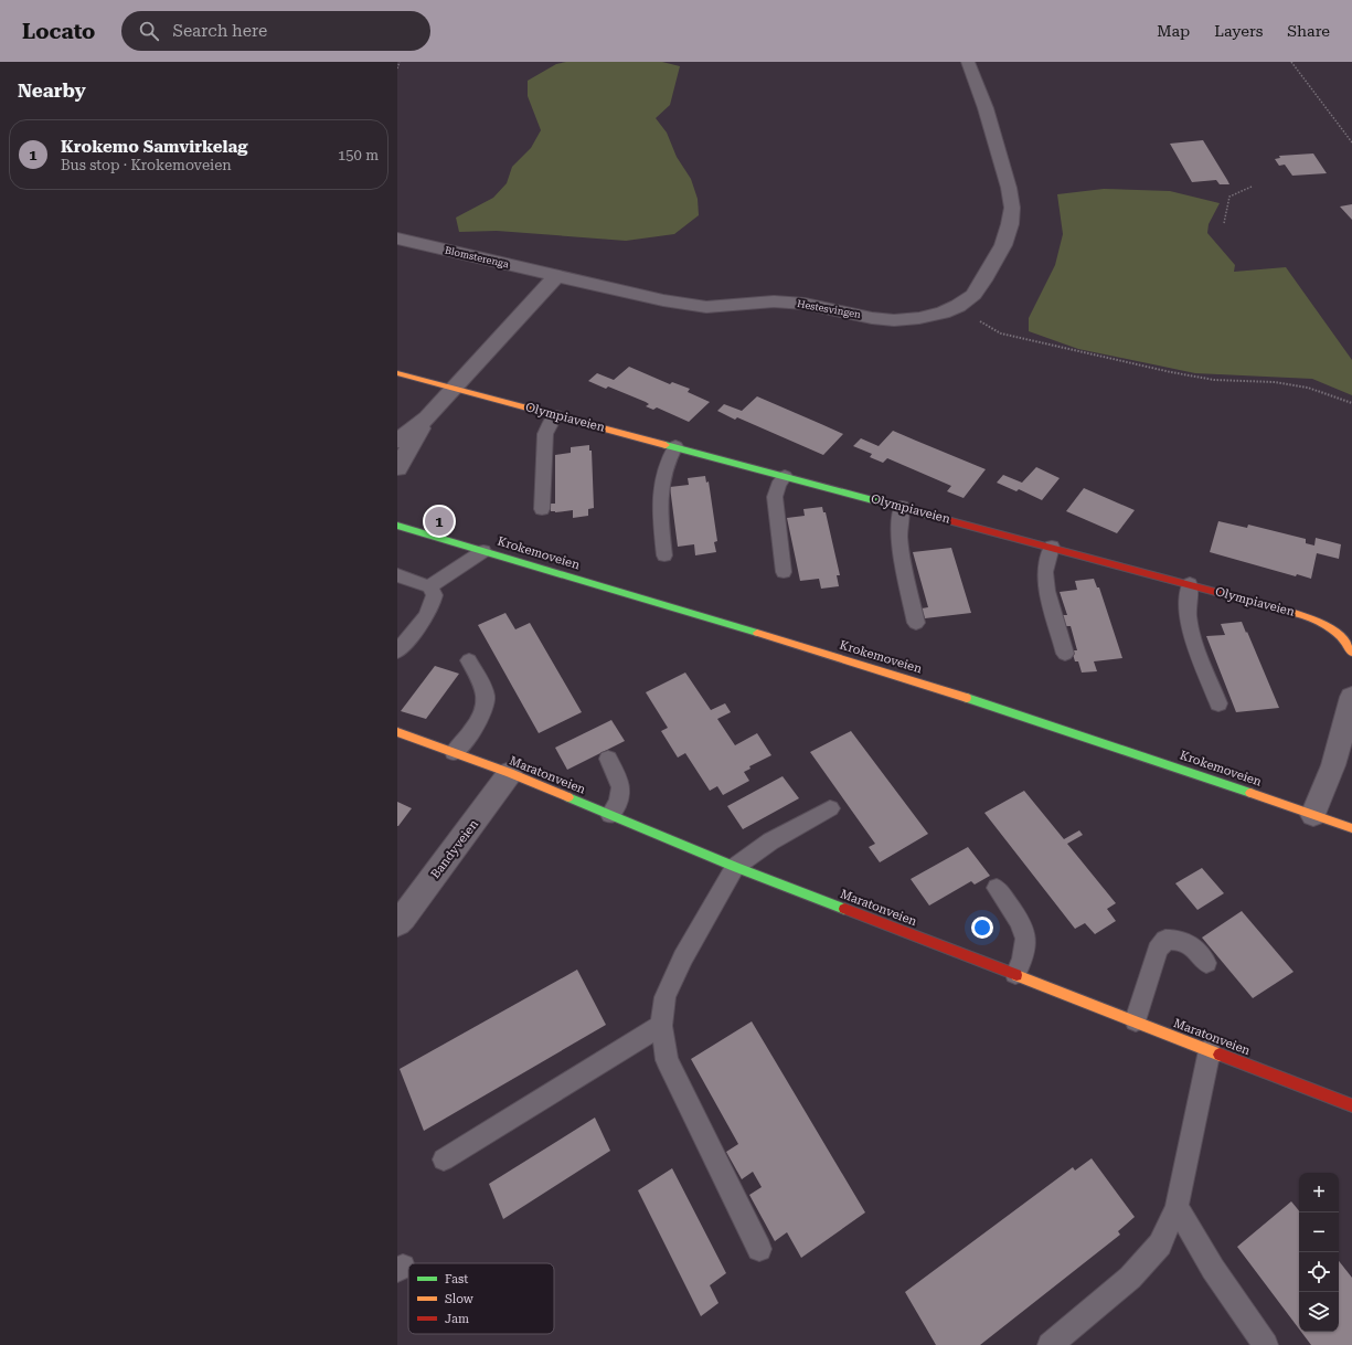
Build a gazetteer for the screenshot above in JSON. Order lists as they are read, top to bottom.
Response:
{
  "streets": {
    "street": [
      "Blomsterenga",
      "Hestesvingen",
      "Olympiaveien",
      "Krokemoveien",
      "Maratonveien",
      "Bandyveien"
    ]
  },
  "crossings": [
    ["Blomsterenga", "Hestesvingen"],
    ["Maratonveien", "Bandyveien"]
  ],
  "legend": ["Fast", "Slow", "Jam"],
  "page": {
    "header": "Locato",
    "search": "Search here",
    "nav": ["Map", "Layers", "Share"],
    "heading": "Nearby",
    "list": [
      {
        "mark": "1",
        "name": "Krokemo Samvirkelag",
        "note": "Bus stop · Krokemoveien",
        "value": "150 m"
      }
    ],
    "pins": "1",
    "map_buttons": ["+", "−"]
  }
}
